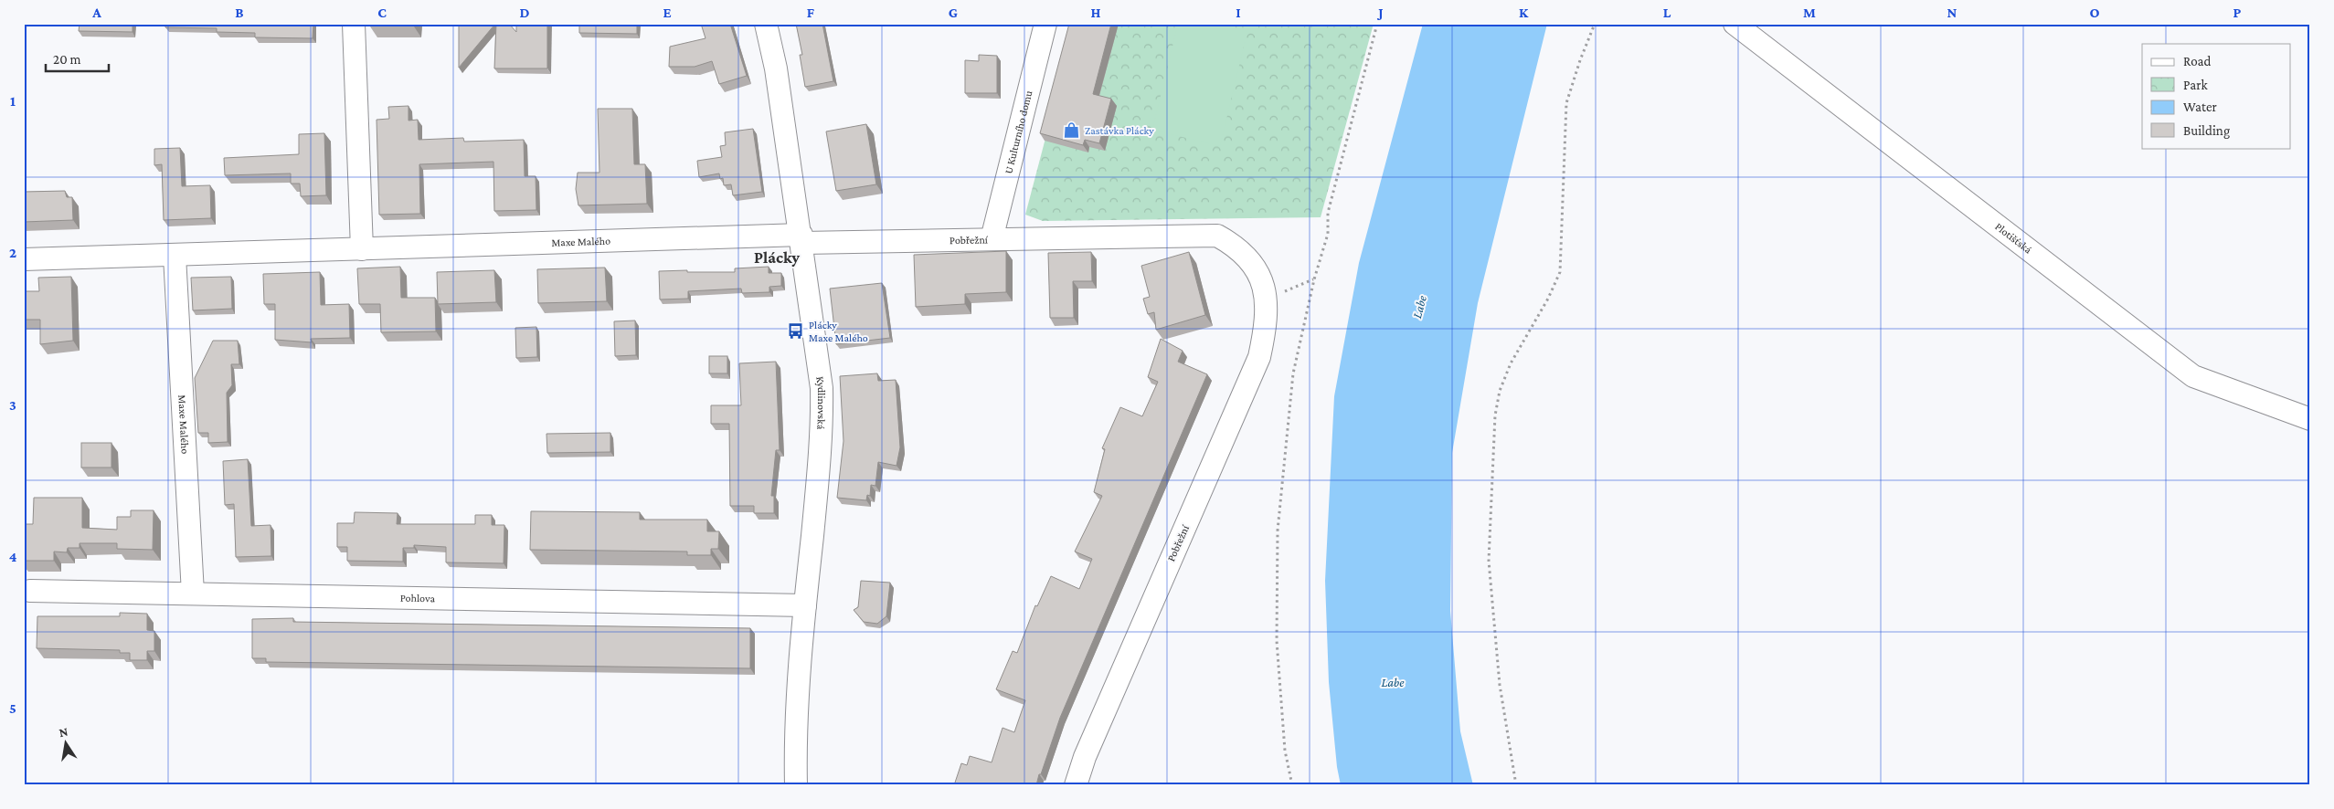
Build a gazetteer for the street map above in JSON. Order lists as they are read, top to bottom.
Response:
{
  "streets": {
    "street": [
      "U Kulturního domu",
      "Plotišťská",
      "Pobřežní",
      "Maxe Malého",
      "Kydlinovská",
      "Pohlova"
    ]
  },
  "crossings": [
    ["U Kulturního domu", "Pobřežní"],
    ["Pobřežní", "Maxe Malého"],
    ["Pobřežní", "Kydlinovská"],
    ["Maxe Malého", "Kydlinovská"],
    ["Maxe Malého", "Pohlova"],
    ["Kydlinovská", "Pohlova"]
  ],
  "districts": ["Plácky"],
  "water": ["Labe"],
  "places": {
    "shop": ["Zastávka Plácky"],
    "bus stop": ["Plácky Maxe Malého"]
  },
  "legend": [
    "Road",
    "Park",
    "Water",
    "Building"
  ],
  "scale_bar": "20 m",
  "north": "top",
  "grid": {
    "columns": [
      "A",
      "B",
      "C",
      "D",
      "E",
      "F",
      "G",
      "H",
      "I",
      "J",
      "K",
      "L",
      "M",
      "N",
      "O",
      "P"
    ],
    "rows": [
      "1",
      "2",
      "3",
      "4",
      "5"
    ]
  }
}
